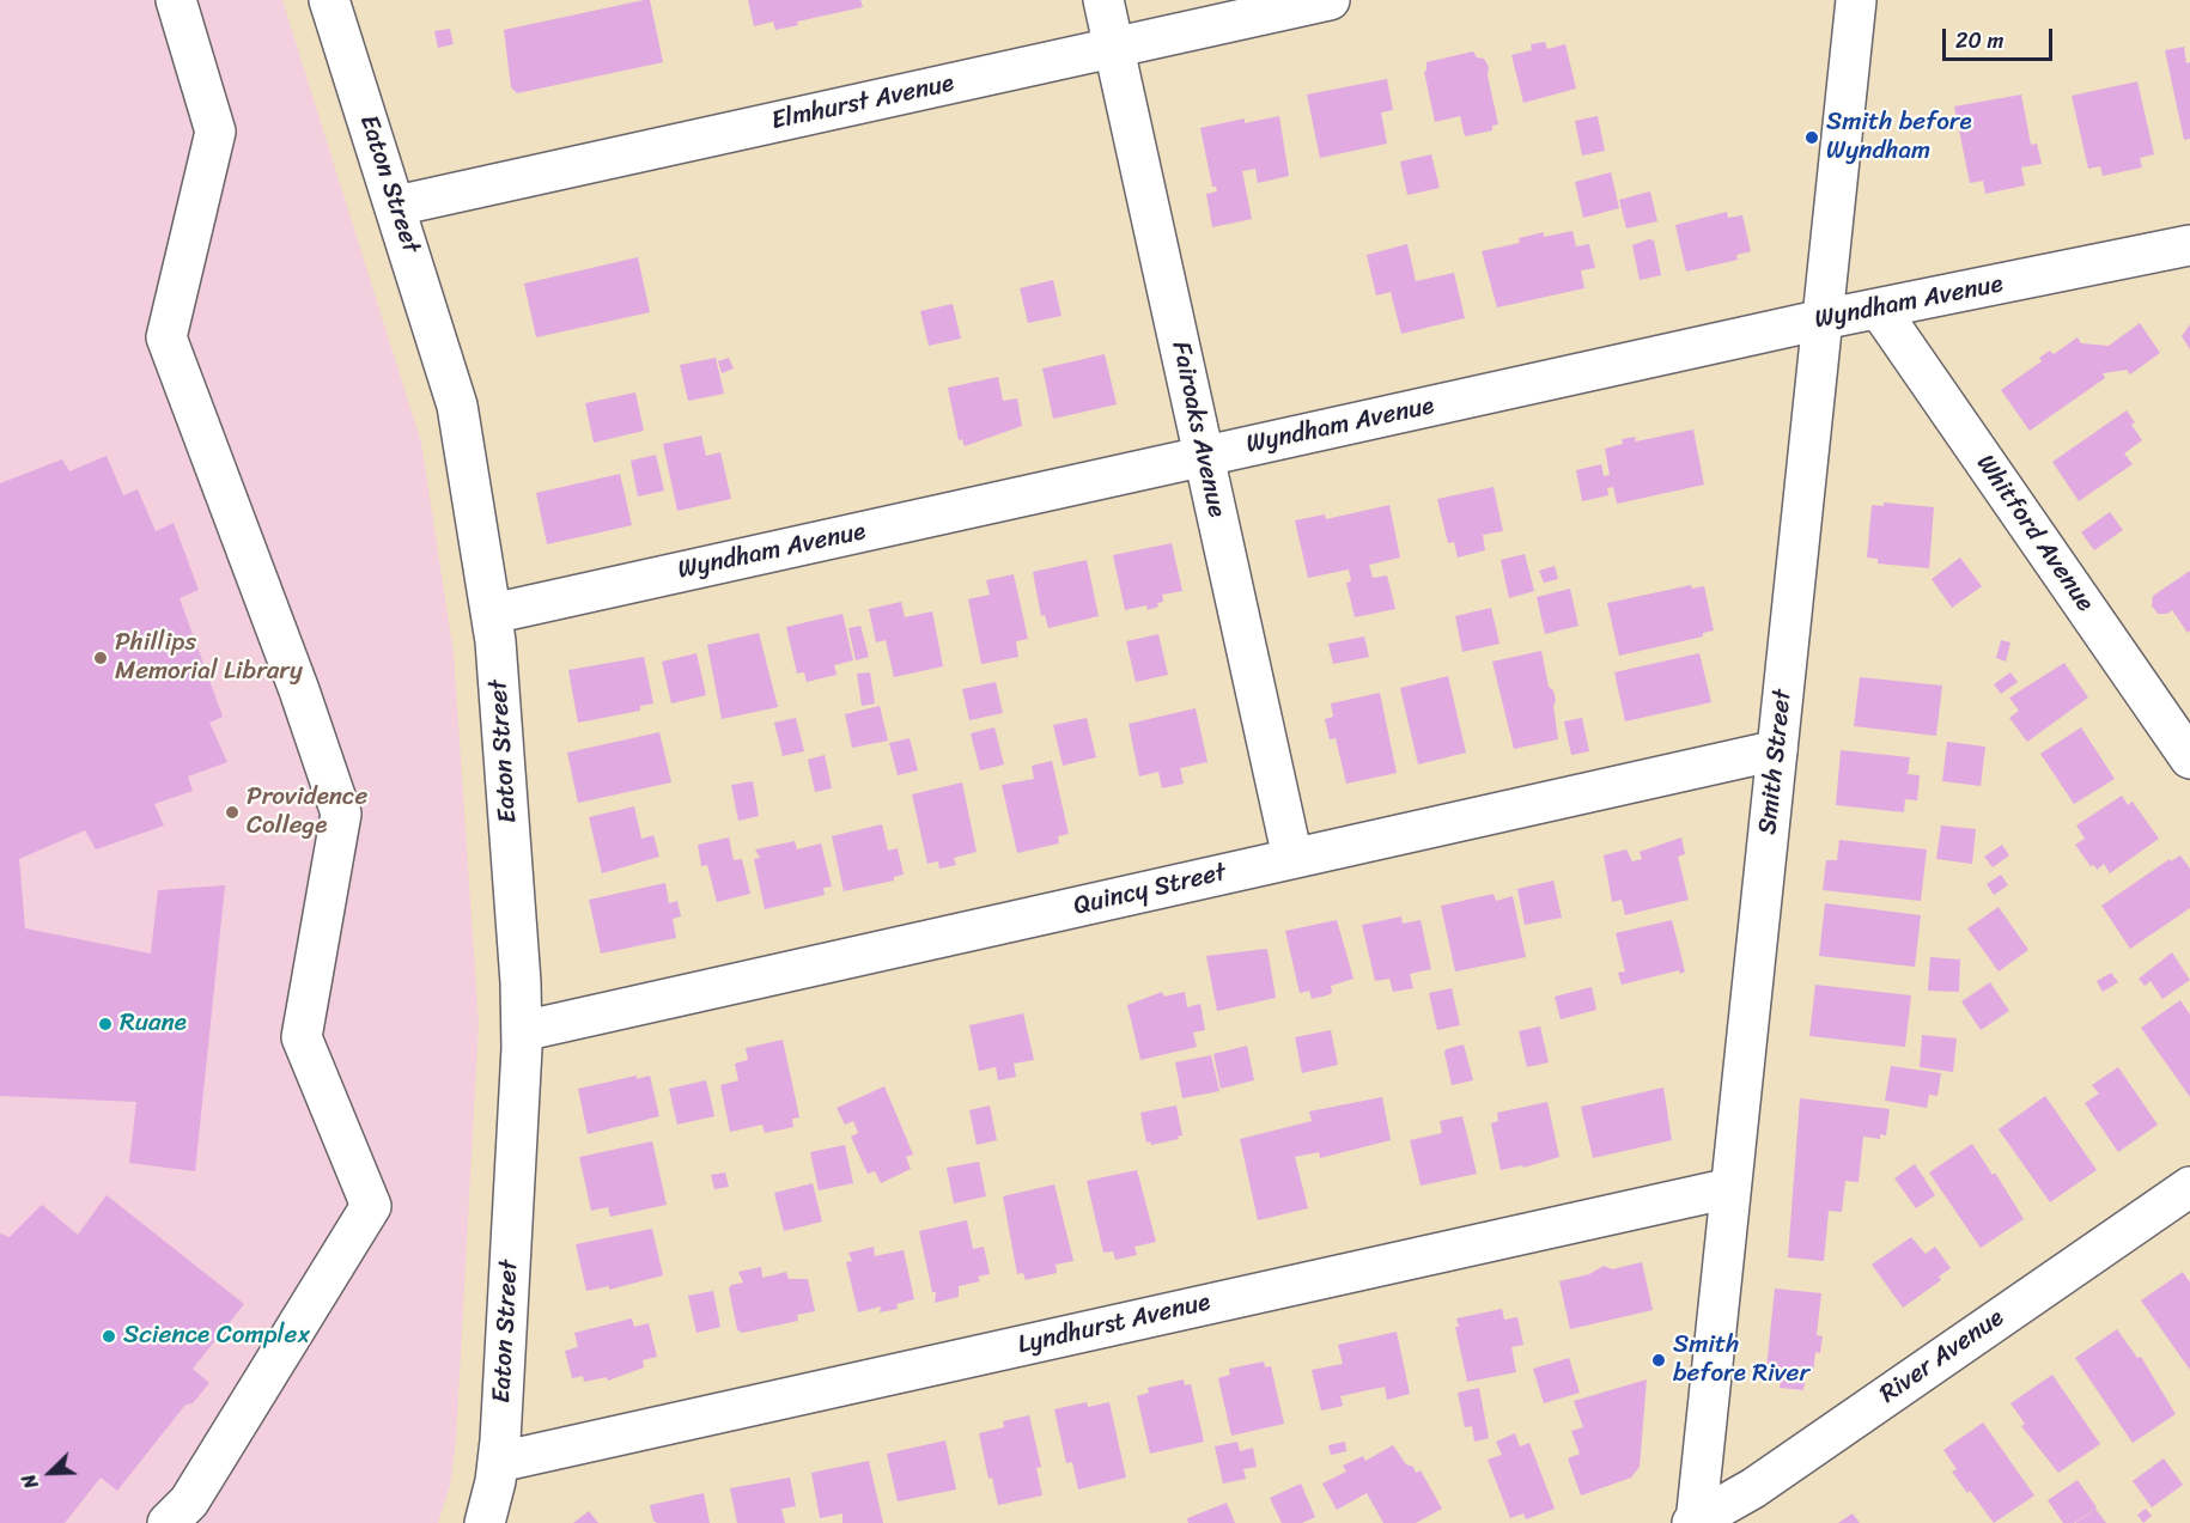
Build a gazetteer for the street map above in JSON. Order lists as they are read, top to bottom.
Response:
{
  "streets": {
    "street": [
      "Elmhurst Avenue",
      "Eaton Street",
      "Wyndham Avenue",
      "Fairoaks Avenue",
      "Whitford Avenue",
      "Smith Street",
      "Quincy Street",
      "Lyndhurst Avenue",
      "River Avenue"
    ]
  },
  "crossings": [
    ["Elmhurst Avenue", "Eaton Street"],
    ["Elmhurst Avenue", "Fairoaks Avenue"],
    ["Eaton Street", "Wyndham Avenue"],
    ["Eaton Street", "Quincy Street"],
    ["Eaton Street", "Lyndhurst Avenue"],
    ["Wyndham Avenue", "Fairoaks Avenue"],
    ["Wyndham Avenue", "Whitford Avenue"],
    ["Wyndham Avenue", "Smith Street"],
    ["Fairoaks Avenue", "Quincy Street"],
    ["Smith Street", "Quincy Street"],
    ["Smith Street", "Lyndhurst Avenue"],
    ["Smith Street", "River Avenue"]
  ],
  "places": [
    "Smith before Wyndham",
    "Phillips Memorial Library",
    "Providence College",
    "Ruane",
    "Science Complex",
    "Smith before River"
  ],
  "scale_bar": "20 m",
  "north": "bottom left"
}
